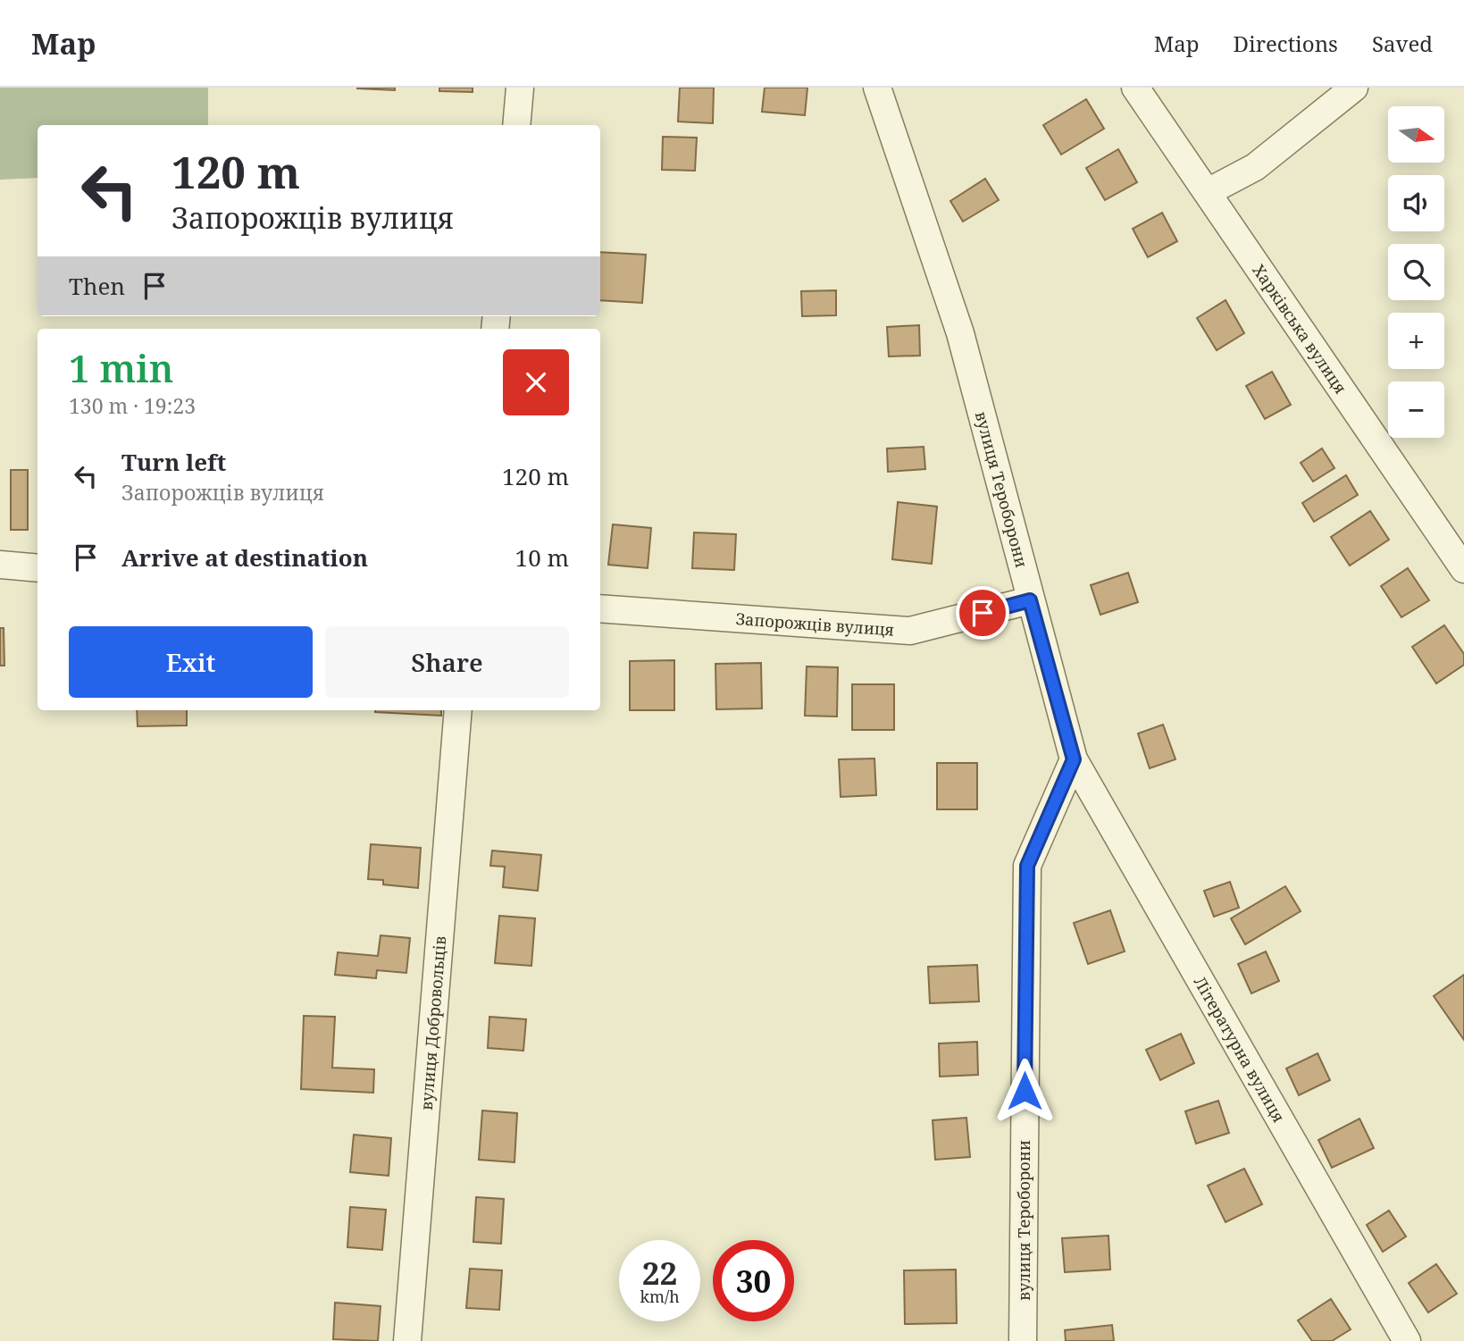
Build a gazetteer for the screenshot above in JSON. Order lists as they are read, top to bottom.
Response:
{
  "streets": {
    "street": [
      "Харківська вулиця",
      "вулиця Тероборони",
      "Запорожців вулиця",
      "вулиця Добровольців",
      "Літературна вулиця"
    ]
  },
  "crossings": [
    ["вулиця Тероборони", "Запорожців вулиця"],
    ["вулиця Тероборони", "Літературна вулиця"]
  ],
  "north": "right",
  "page": {
    "header": "Map",
    "nav": ["Map", "Directions", "Saved"],
    "map_buttons": ["+", "−"],
    "turn": ["120 m", "Запорожців вулиця"],
    "then": "Then",
    "heading": ["1 min", "130 m · 19:23"],
    "list": [
      {
        "name": "Turn left",
        "note": "Запорожців вулиця",
        "value": "120 m"
      },
      {
        "name": "Arrive at destination",
        "value": "10 m"
      }
    ],
    "buttons": ["Exit", "Share"],
    "speed": "22 km/h",
    "limit": "30"
  }
}
